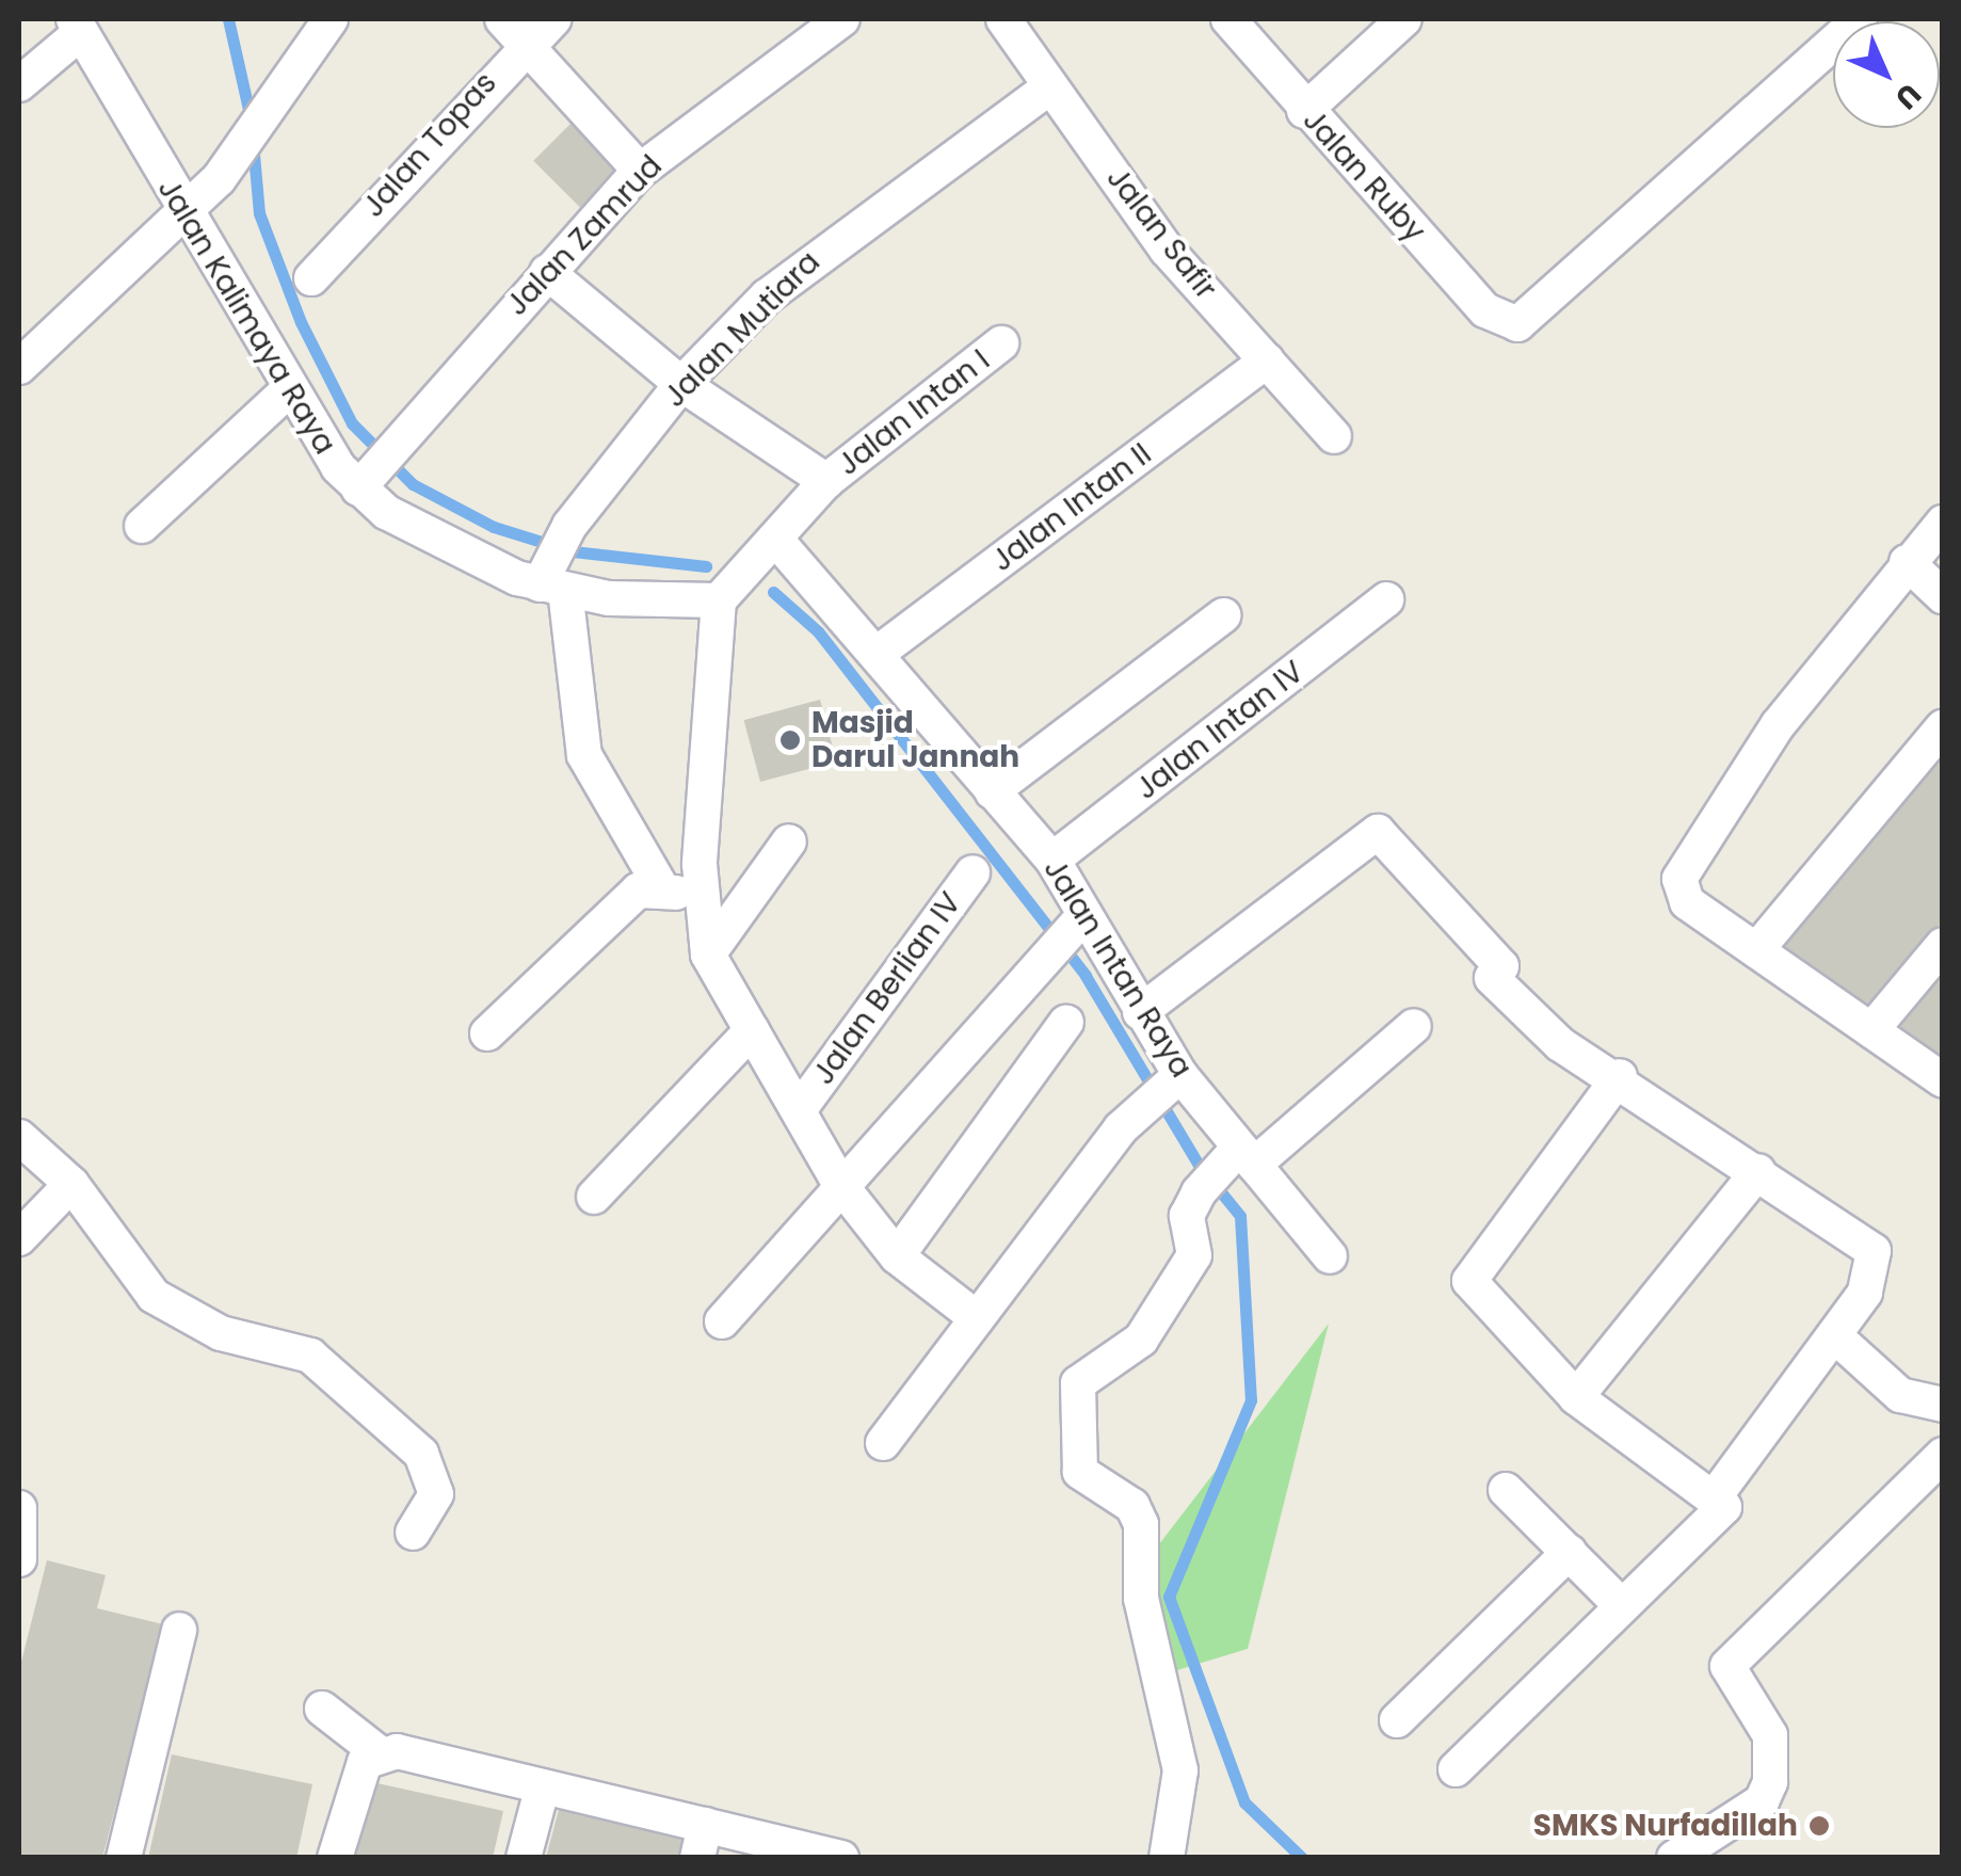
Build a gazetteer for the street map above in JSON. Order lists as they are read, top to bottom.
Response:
{
  "streets": {
    "street": [
      "Jalan Topas",
      "Jalan Ruby",
      "Jalan Safir",
      "Jalan Zamrud",
      "Jalan Kalimaya Raya",
      "Jalan Mutiara",
      "Jalan Intan I",
      "Jalan Intan II",
      "Jalan Intan IV",
      "Jalan Intan Raya",
      "Jalan Berlian IV"
    ]
  },
  "crossings": [
    ["Jalan Safir", "Jalan Mutiara"],
    ["Jalan Safir", "Jalan Intan II"],
    ["Jalan Zamrud", "Jalan Kalimaya Raya"],
    ["Jalan Kalimaya Raya", "Jalan Mutiara"],
    ["Jalan Kalimaya Raya", "Jalan Intan I"],
    ["Jalan Intan I", "Jalan Intan Raya"],
    ["Jalan Intan II", "Jalan Intan Raya"],
    ["Jalan Intan IV", "Jalan Intan Raya"]
  ],
  "places": ["Masjid Darul Jannah", "SMKS Nurfadillah"],
  "north": "bottom right"
}
